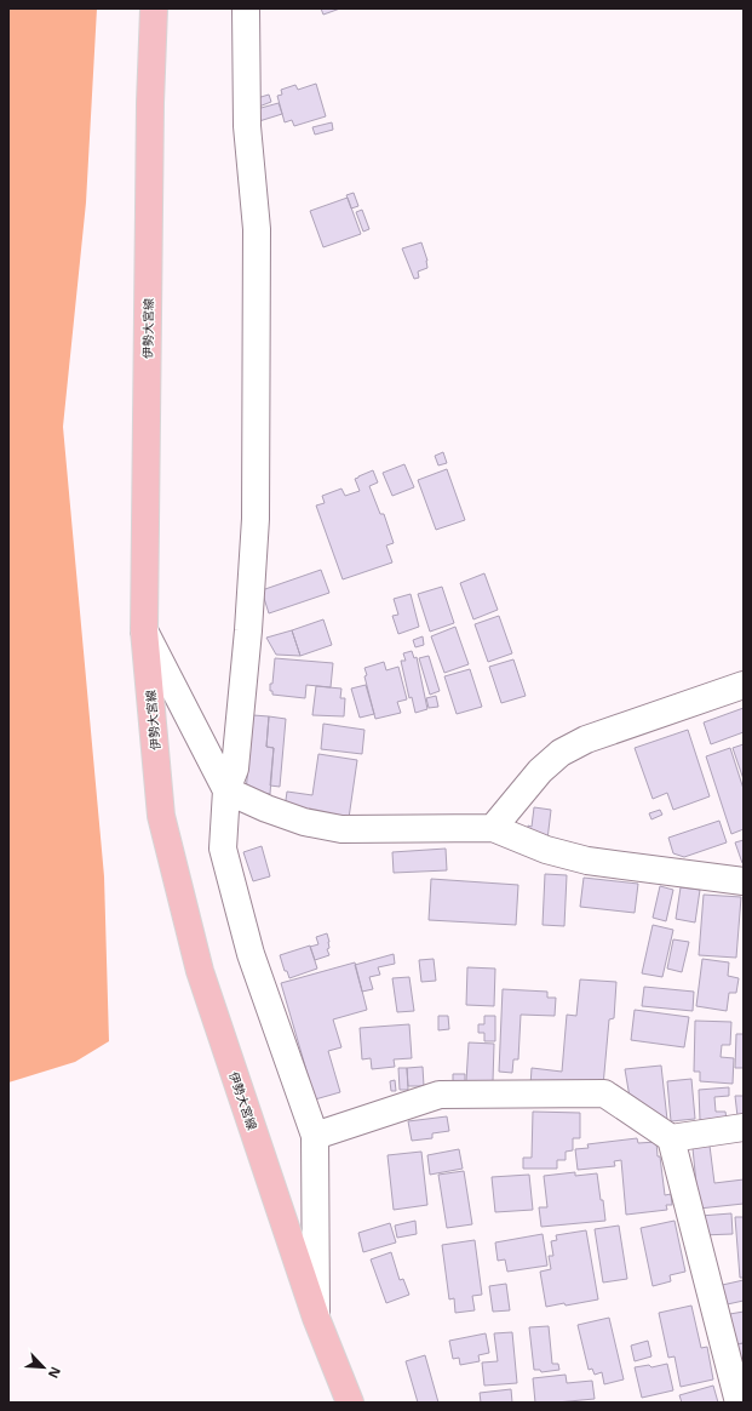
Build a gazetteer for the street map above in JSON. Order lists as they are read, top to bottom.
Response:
{
  "streets": {
    "main road": ["伊勢大宮線"]
  },
  "north": "bottom right"
}
